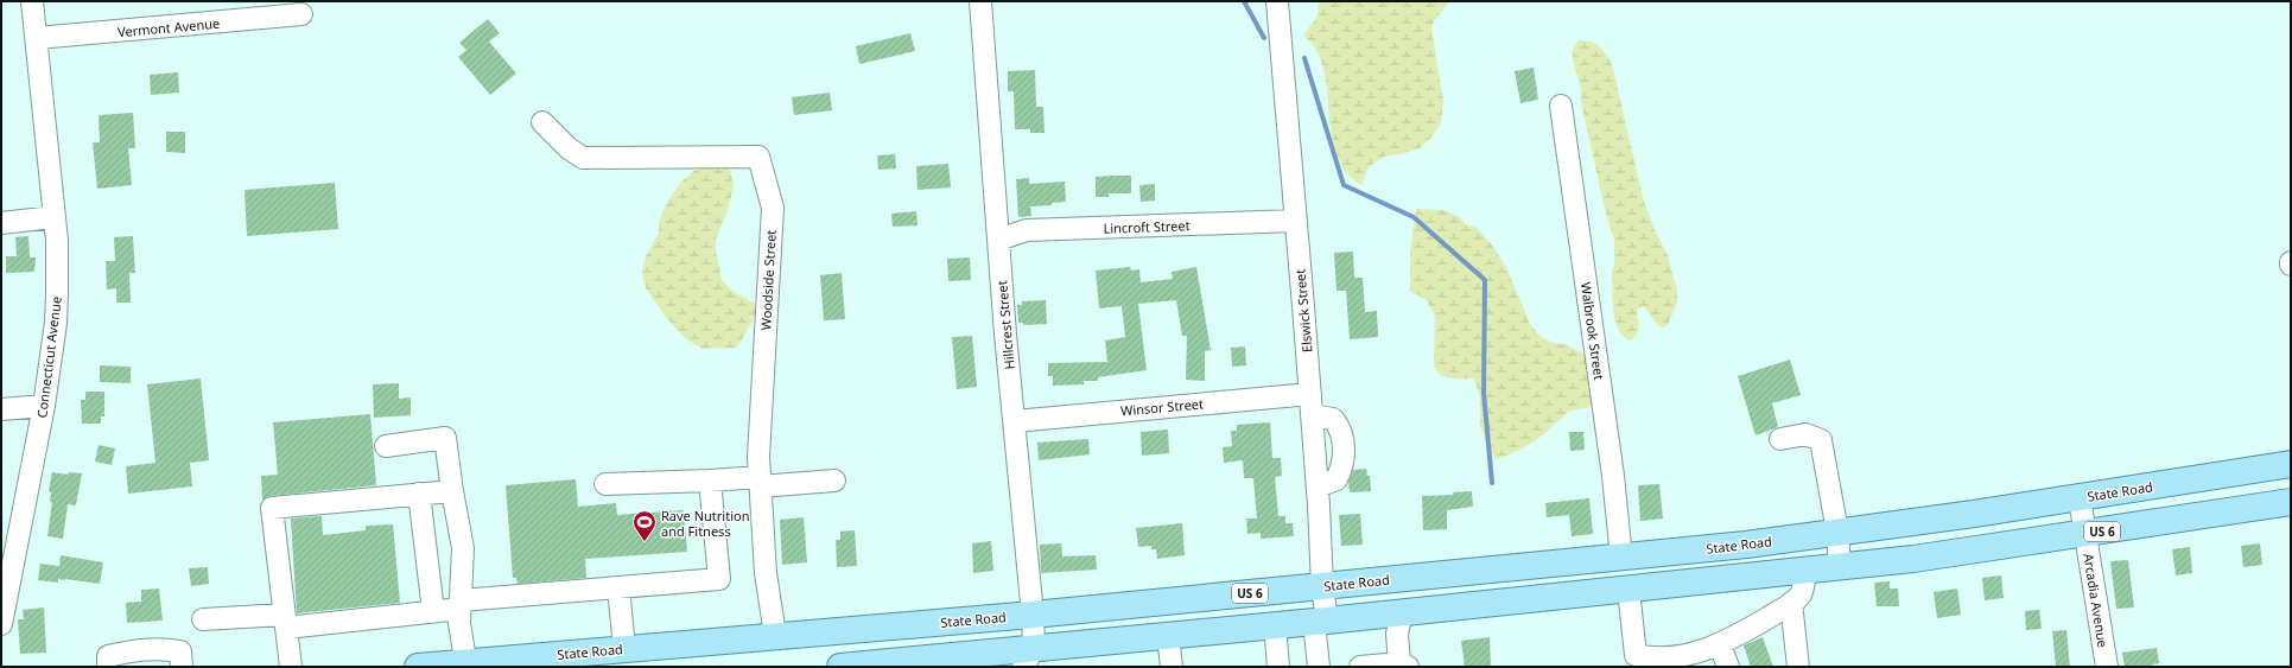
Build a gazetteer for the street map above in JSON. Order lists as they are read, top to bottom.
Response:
{
  "streets": {
    "main road": ["State Road", "US 6"],
    "street": [
      "Vermont Avenue",
      "Lincroft Street",
      "Woodside Street",
      "Elswick Street",
      "Hillcrest Street",
      "Walbrook Street",
      "Connecticut Avenue",
      "Winsor Street",
      "Arcadia Avenue"
    ]
  },
  "crossings": [
    ["Vermont Avenue", "Connecticut Avenue"],
    ["Lincroft Street", "Elswick Street"],
    ["Lincroft Street", "Hillcrest Street"],
    ["Woodside Street", "State Road"],
    ["Elswick Street", "Winsor Street"],
    ["Elswick Street", "State Road"],
    ["Elswick Street", "US 6"],
    ["Hillcrest Street", "Winsor Street"],
    ["Hillcrest Street", "State Road"],
    ["Hillcrest Street", "US 6"],
    ["Walbrook Street", "State Road"],
    ["State Road", "Arcadia Avenue"],
    ["US 6", "Arcadia Avenue"]
  ],
  "places": {
    "sports": ["Rave Nutrition and Fitness"]
  }
}
